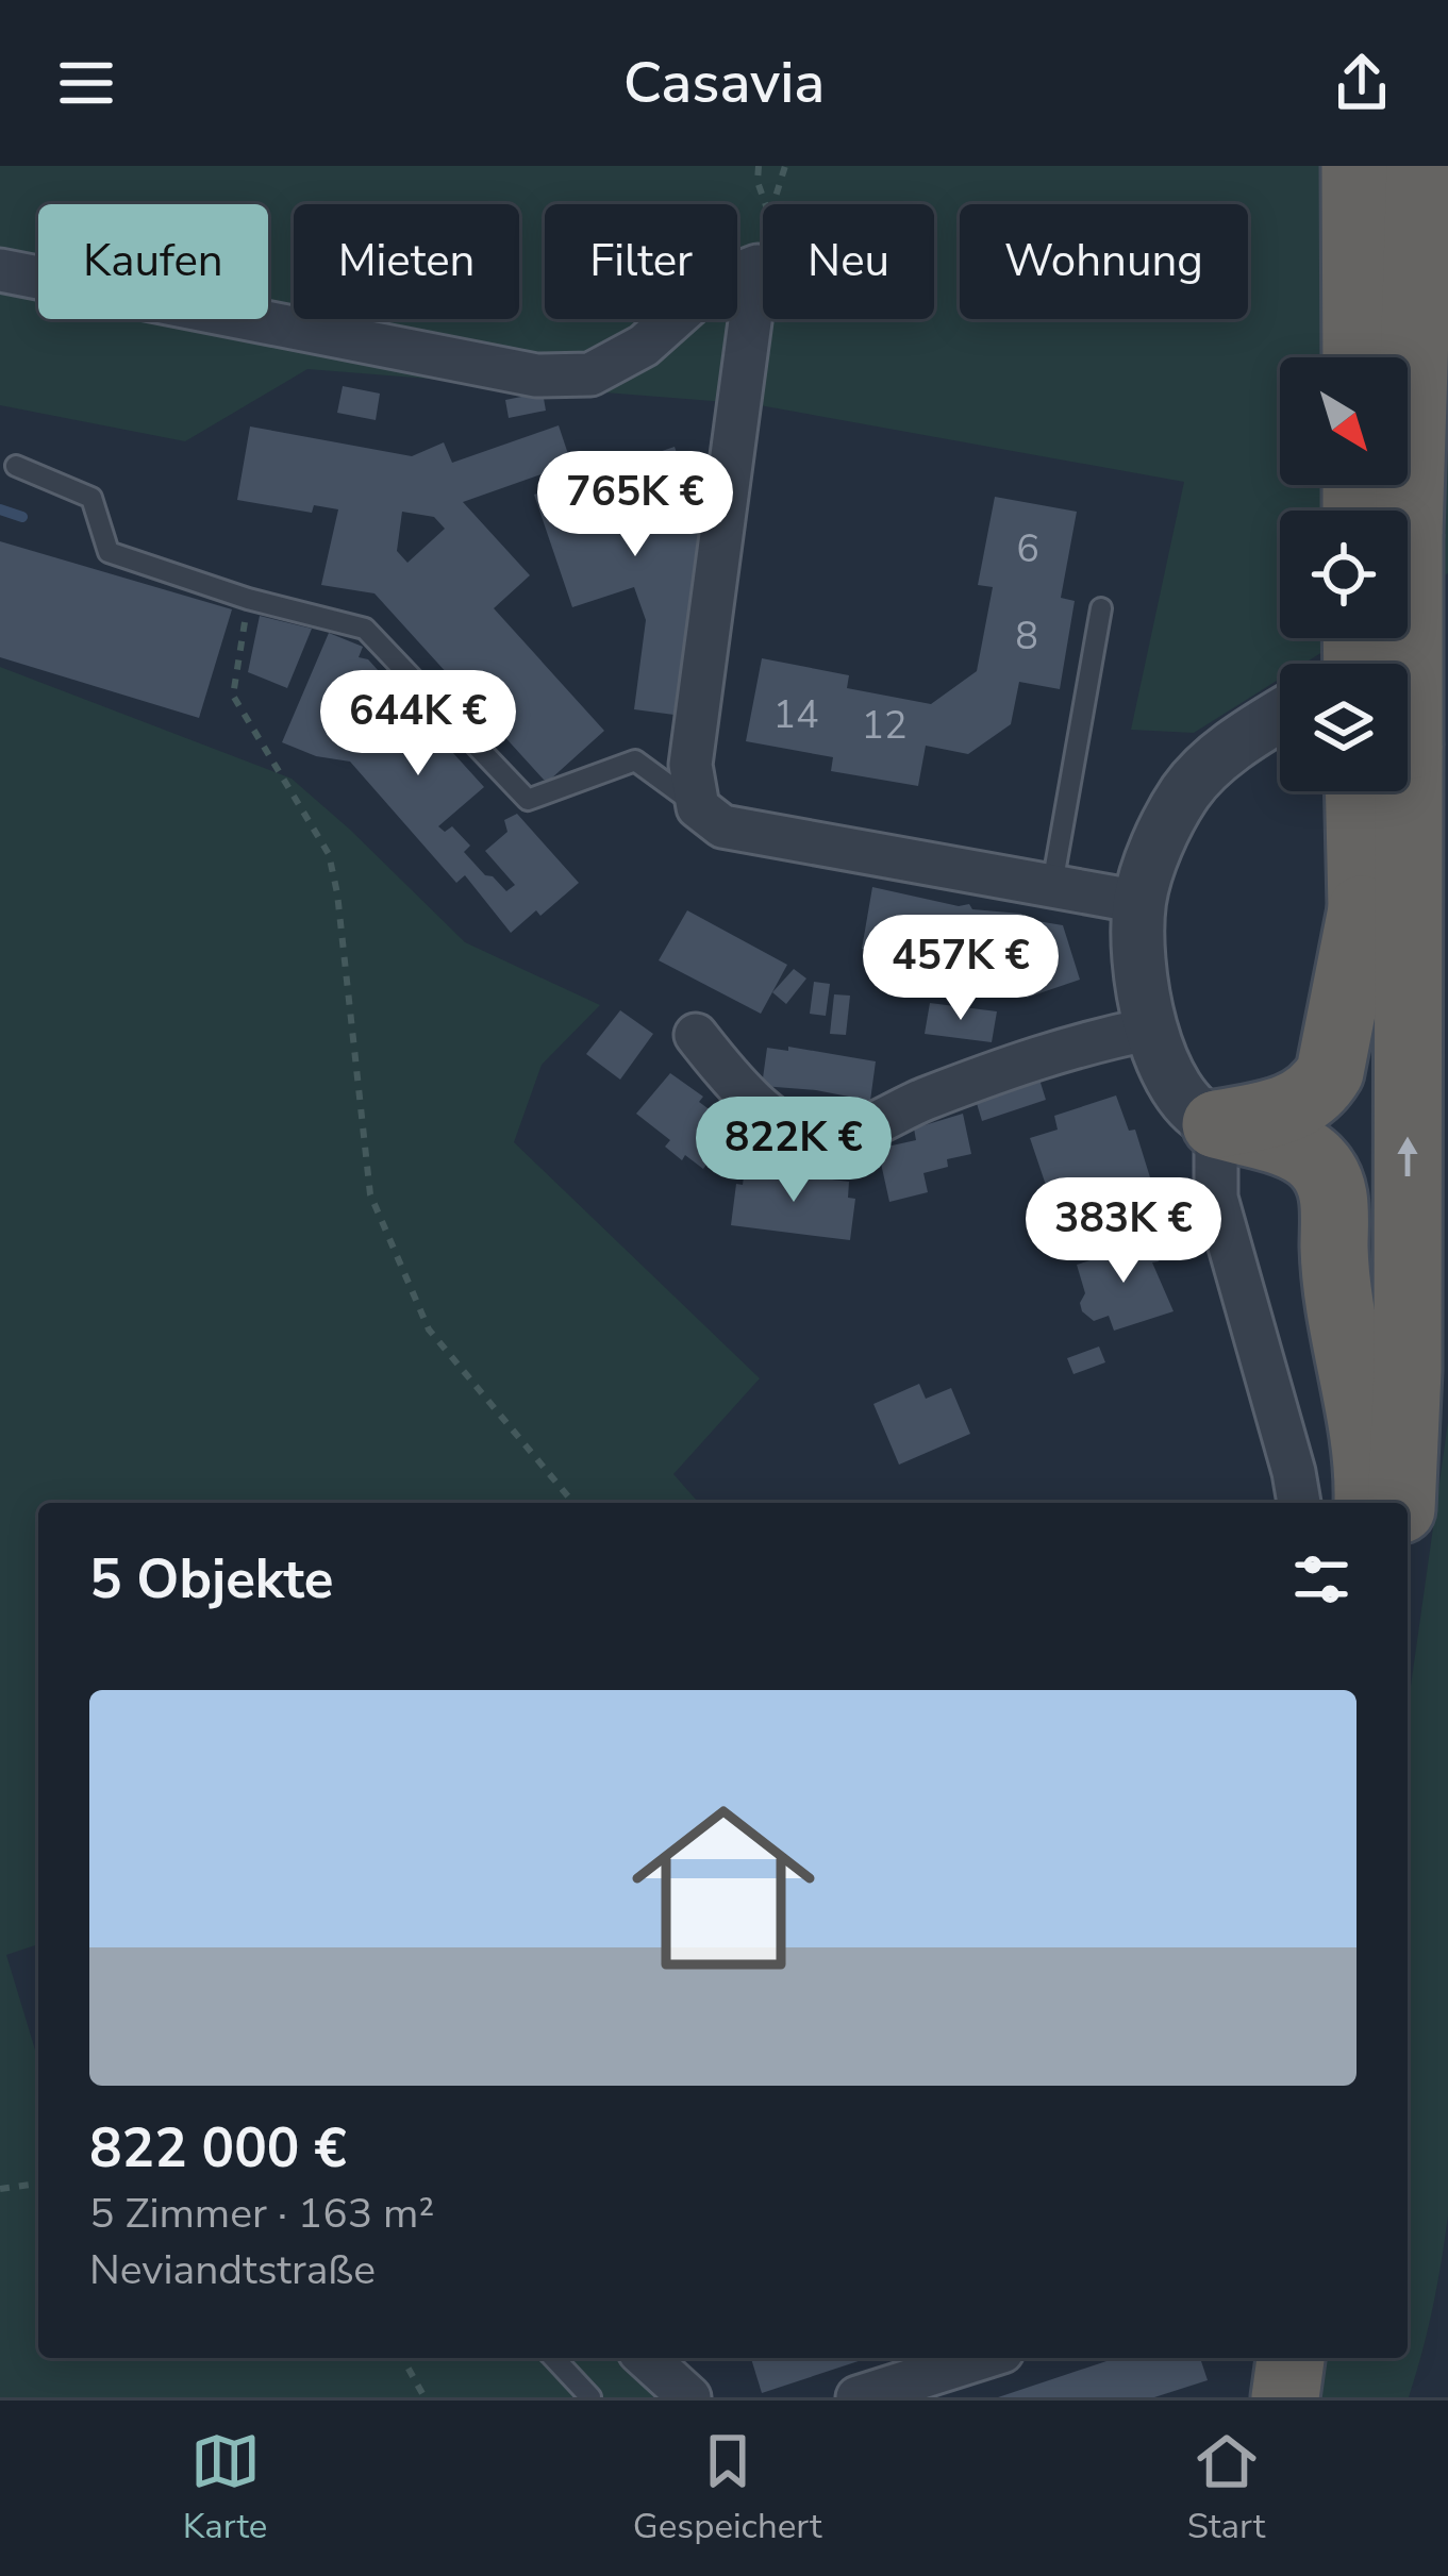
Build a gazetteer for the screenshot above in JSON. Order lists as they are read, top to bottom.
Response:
{
  "house_numbers": [
    "6",
    "8",
    "14",
    "12"
  ],
  "north": "bottom right",
  "page": {
    "header": "Casavia",
    "chip": [
      "Kaufen",
      "Mieten",
      "Filter",
      "Neu",
      "Wohnung"
    ],
    "price": [
      "765K €",
      "644K €",
      "457K €",
      "822K €",
      "383K €"
    ],
    "heading": "5 Objekte",
    "list": [
      {
        "name": "822 000 €",
        "note": "5 Zimmer · 163 m² · Neviandtstraße"
      }
    ],
    "tabs": ["Karte", "Gespeichert", "Start"]
  }
}
